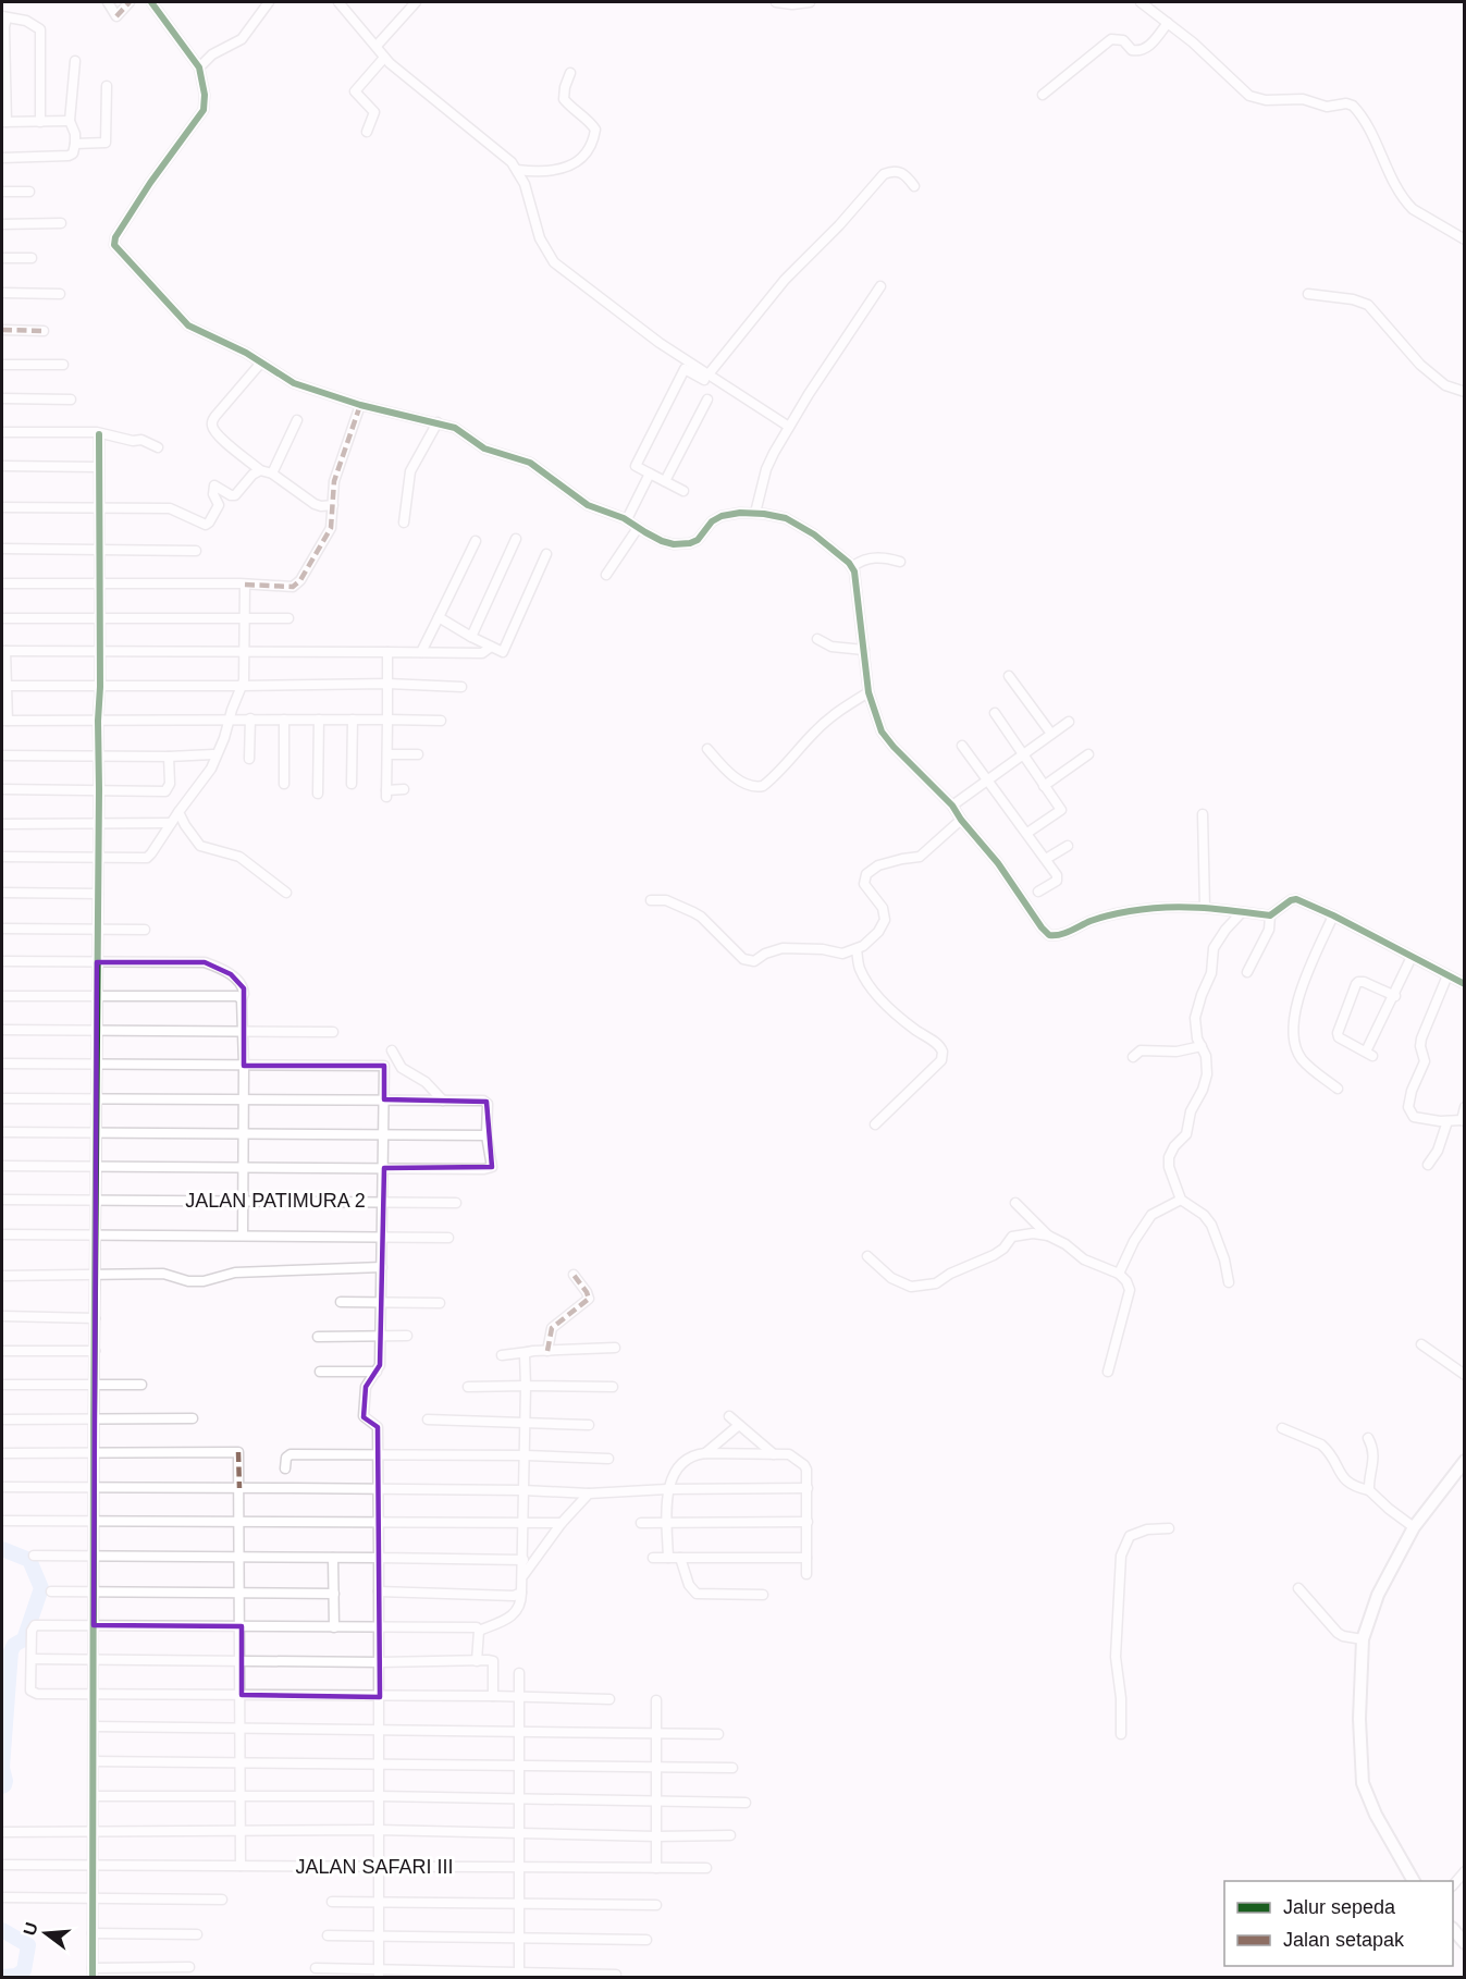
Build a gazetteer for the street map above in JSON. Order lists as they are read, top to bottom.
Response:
{
  "streets": {
    "street": ["JALAN PATIMURA 2", "JALAN SAFARI III"]
  },
  "legend": ["Jalur sepeda", "Jalan setapak"],
  "north": "left"
}
